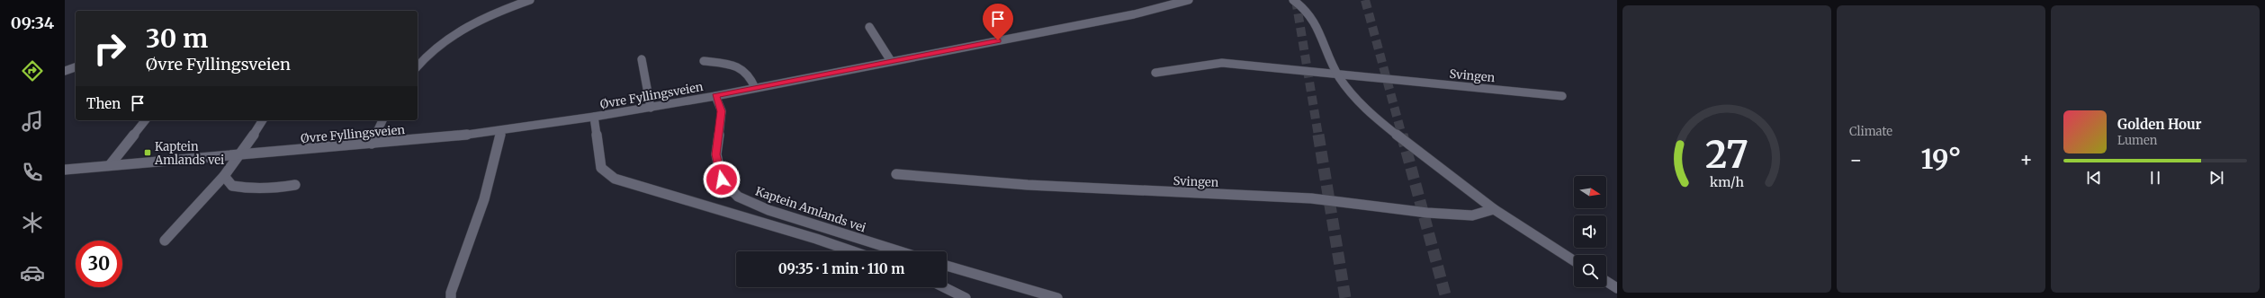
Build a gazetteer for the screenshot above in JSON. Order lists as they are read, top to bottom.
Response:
{
  "streets": {
    "street": ["Svingen", "Øvre Fyllingsveien", "Kaptein Amlands vei"]
  },
  "crossings": [
    ["Øvre Fyllingsveien", "Kaptein Amlands vei"]
  ],
  "places": {
    "transit": ["Kaptein Amlands vei"]
  },
  "north": "right",
  "page": {
    "tabs": "09:34",
    "tile": "Climate",
    "turn": ["30 m", "Øvre Fyllingsveien"],
    "then": "Then",
    "song": ["Golden Hour", "Lumen"],
    "heat": ["−", "19°", "+"],
    "limit": "30",
    "trip": "09:35 · 1 min · 110 m",
    "gauge": ["27", "km/h"]
  }
}
